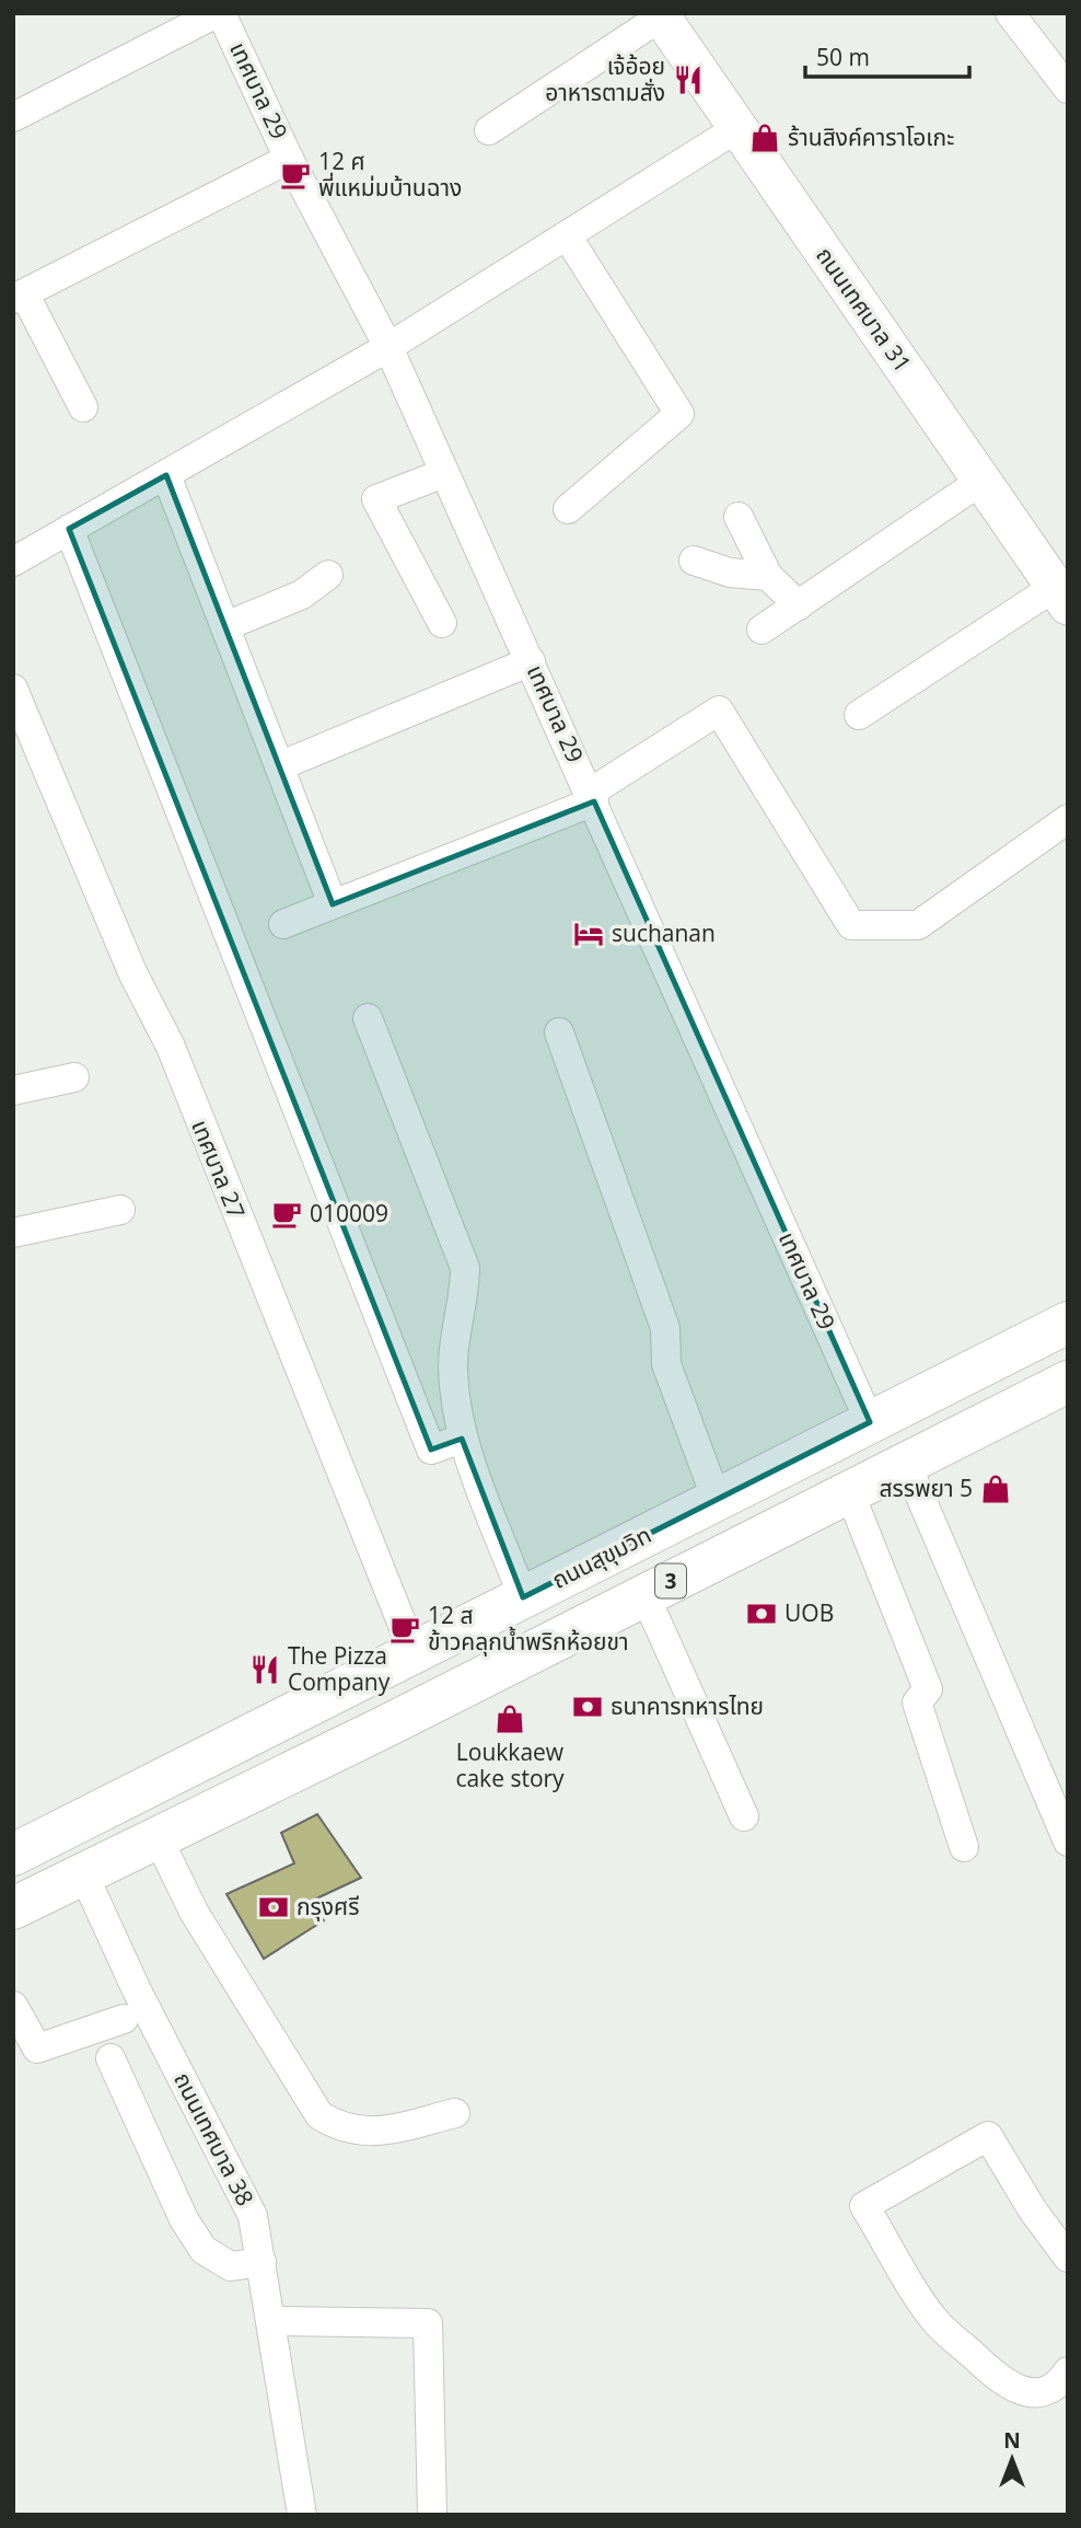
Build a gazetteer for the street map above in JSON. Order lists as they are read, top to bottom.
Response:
{
  "streets": {
    "highway": ["ถนนสุขุมวิท", "3"],
    "main road": ["ถนนเทศบาล 31"],
    "street": ["เทศบาล 29", "เทศบาล 27", "ถนนเทศบาล 38"]
  },
  "crossings": [
    ["เทศบาล 29", "ถนนสุขุมวิท"],
    ["เทศบาล 27", "ถนนสุขุมวิท"],
    ["3", "ถนนเทศบาล 38"]
  ],
  "places": {
    "restaurant": ["เจ้อ้อย อาหารตามสั่ง", "The Pizza Company"],
    "shop": ["ร้านสิงค์คาราโอเกะ", "สรรพยา 5", "Loukkaew cake story"],
    "cafe": ["12 ศ พี่แหม่มบ้านฉาง", "010009", "12 ส ข้าวคลุกน้ำพริกห้อยขา"],
    "hotel": ["suchanan"],
    "bank": ["UOB", "ธนาคารทหารไทย", "กรุงศรี"]
  },
  "scale_bar": "50 m",
  "north": "top"
}
